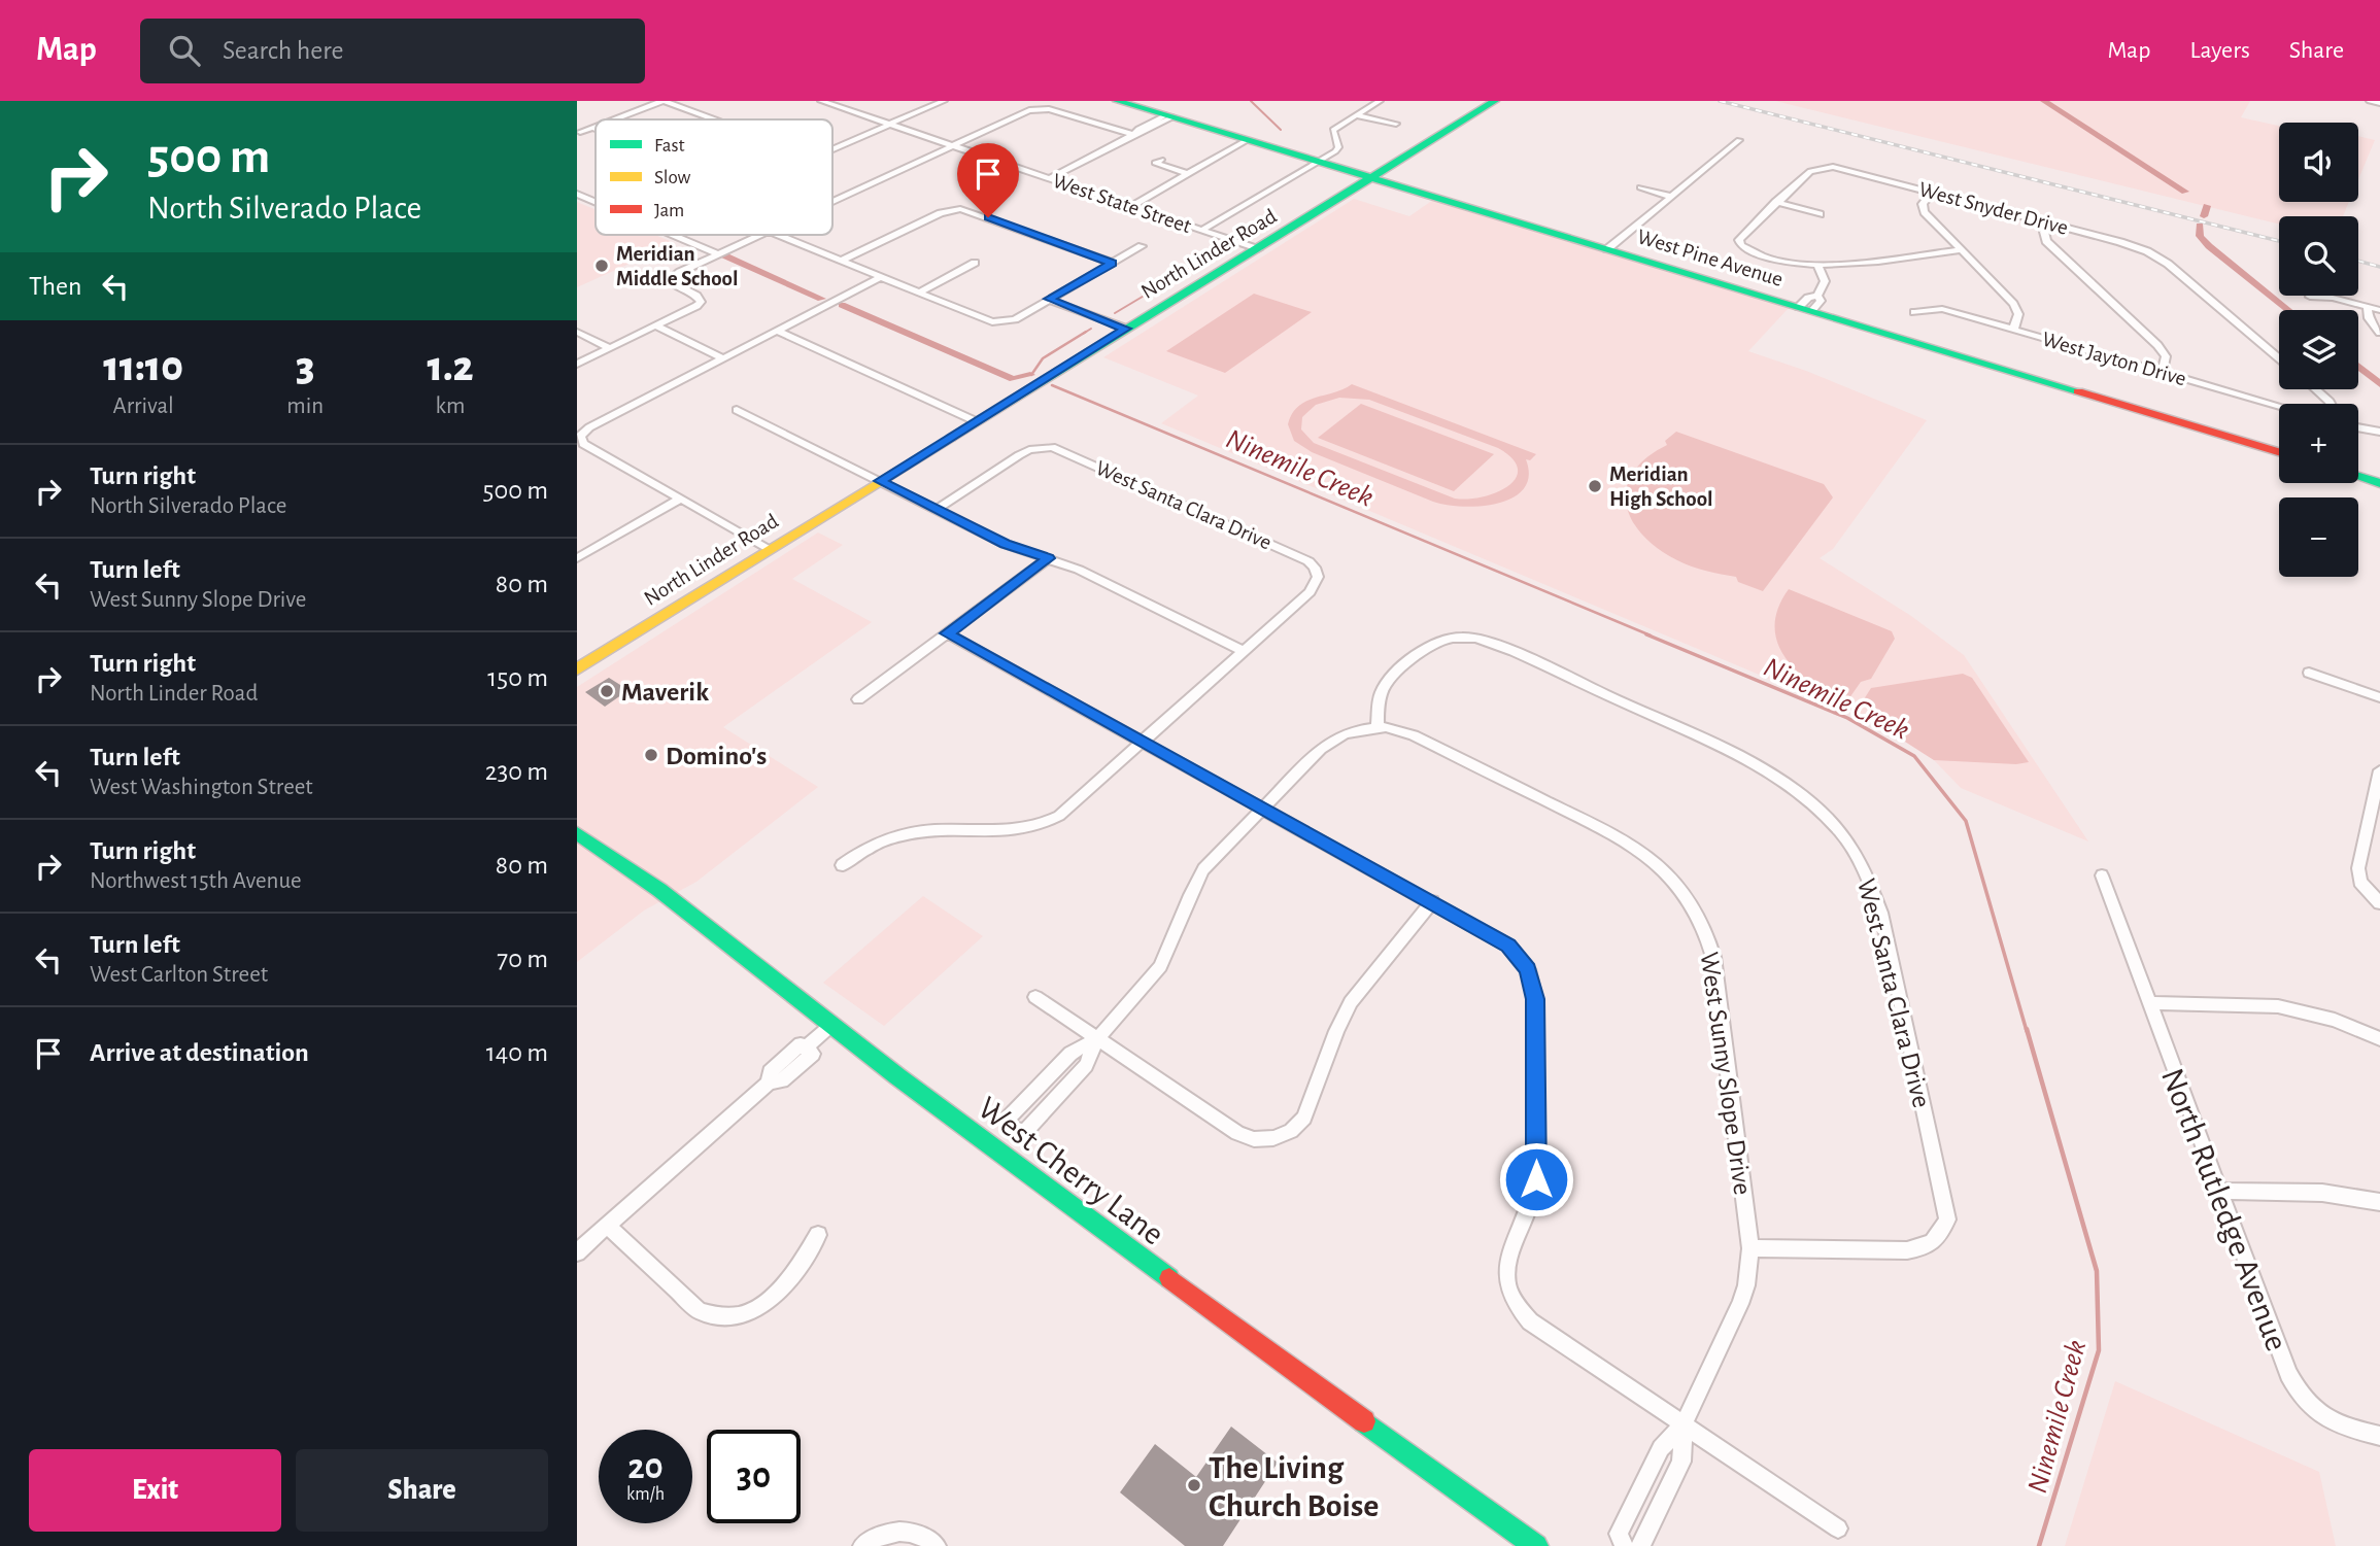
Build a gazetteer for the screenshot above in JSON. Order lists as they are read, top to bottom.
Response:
{
  "streets": {
    "main road": ["North Linder Road", "West Pine Avenue", "West Cherry Lane"],
    "street": [
      "West State Street",
      "West Snyder Drive",
      "West Jayton Drive",
      "West Santa Clara Drive",
      "West Sunny Slope Drive",
      "North Rutledge Avenue"
    ]
  },
  "crossings": [
    ["West State Street", "North Linder Road"],
    ["North Linder Road", "West Pine Avenue"],
    ["West Santa Clara Drive", "West Sunny Slope Drive"]
  ],
  "water": ["Ninemile Creek"],
  "places": [
    "Meridian Middle School",
    "Meridian High School",
    "Maverik",
    "Domino's",
    "The Living Church Boise"
  ],
  "legend": ["Fast", "Slow", "Jam"],
  "page": {
    "header": "Map",
    "search": "Search here",
    "nav": ["Map", "Layers", "Share"],
    "turn": ["500 m", "North Silverado Place"],
    "map_buttons": ["+", "−"],
    "then": "Then",
    "eta": [
      "11:10",
      "Arrival",
      "3",
      "min",
      "1.2",
      "km"
    ],
    "list": [
      {
        "name": "Turn right",
        "note": "North Silverado Place",
        "value": "500 m"
      },
      {
        "name": "Turn left",
        "note": "West Sunny Slope Drive",
        "value": "80 m"
      },
      {
        "name": "Turn right",
        "note": "North Linder Road",
        "value": "150 m"
      },
      {
        "name": "Turn left",
        "note": "West Washington Street",
        "value": "230 m"
      },
      {
        "name": "Turn right",
        "note": "Northwest 15th Avenue",
        "value": "80 m"
      },
      {
        "name": "Turn left",
        "note": "West Carlton Street",
        "value": "70 m"
      },
      {
        "name": "Arrive at destination",
        "value": "140 m"
      }
    ],
    "speed": "20 km/h",
    "limit": "30",
    "buttons": ["Exit", "Share"]
  }
}
